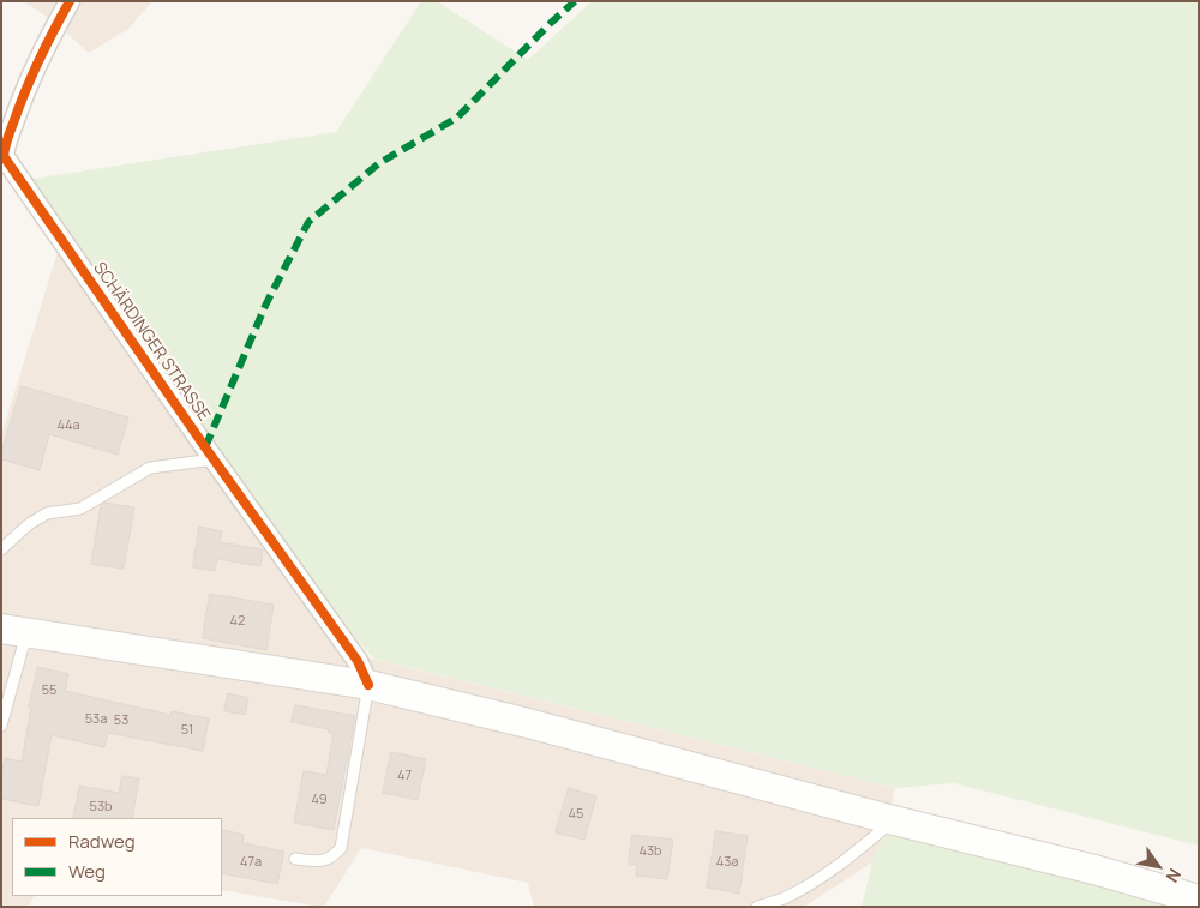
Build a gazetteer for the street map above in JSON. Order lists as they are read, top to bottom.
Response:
{
  "streets": {
    "street": ["SCHÄRDINGER STRASSE"]
  },
  "house_numbers": [
    "44a",
    "42",
    "55",
    "53a",
    "53",
    "51",
    "47",
    "49",
    "53b",
    "45",
    "43b",
    "47a",
    "43a"
  ],
  "legend": ["Radweg", "Weg"],
  "north": "bottom right"
}
